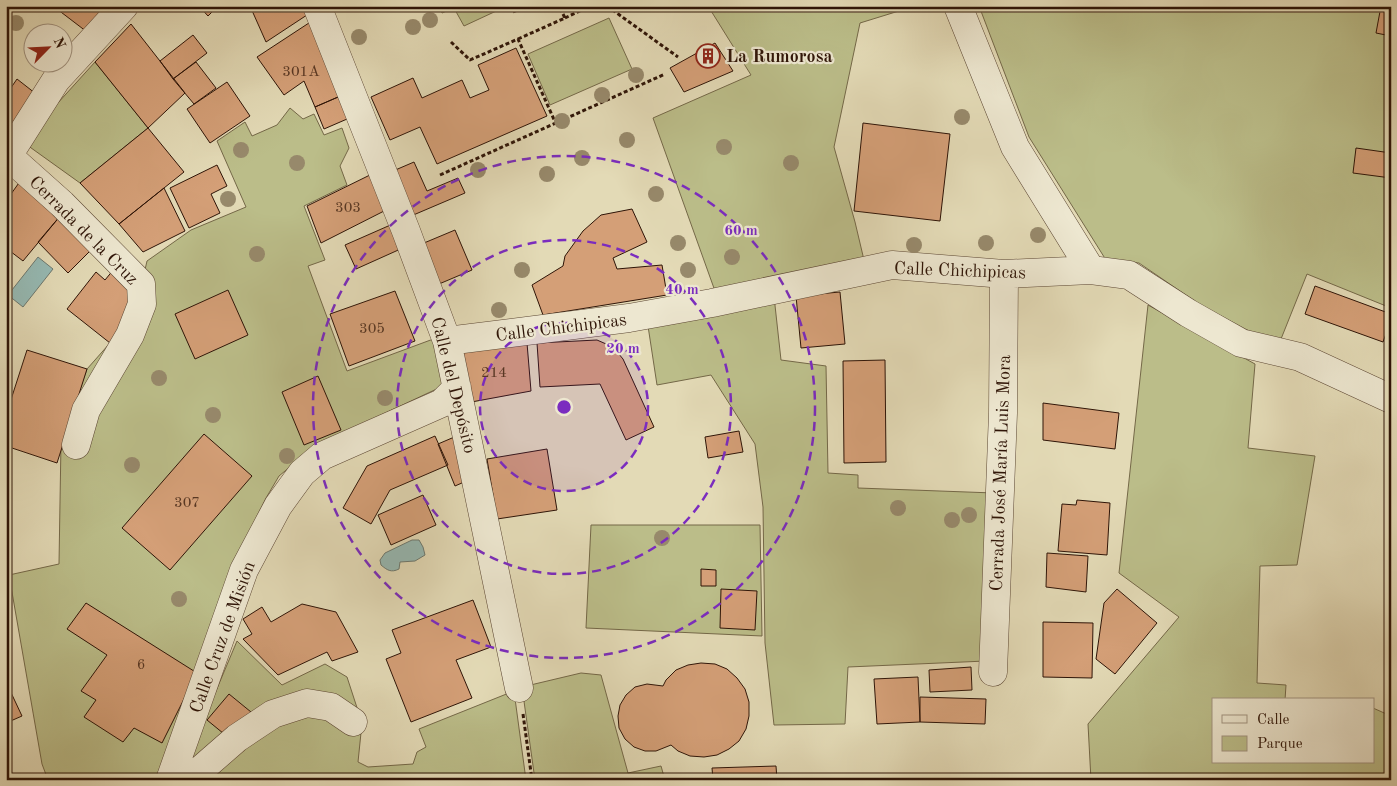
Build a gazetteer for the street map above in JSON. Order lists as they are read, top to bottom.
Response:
{
  "streets": {
    "street": [
      "Cerrada de la Cruz",
      "Calle Chichipicas",
      "Calle del Depósito",
      "Cerrada José María Luis Mora",
      "Calle Cruz de Misión"
    ]
  },
  "crossings": [
    ["Calle Chichipicas", "Calle del Depósito"],
    ["Calle Chichipicas", "Cerrada José María Luis Mora"],
    ["Calle del Depósito", "Calle Cruz de Misión"]
  ],
  "places": {
    "building": ["La Rumorosa"]
  },
  "house_numbers": [
    "301A",
    "303",
    "305",
    "214",
    "307",
    "6"
  ],
  "legend": ["Calle", "Parque"],
  "north": "top right",
  "rings": ["60 m", "40 m", "20 m"]
}
